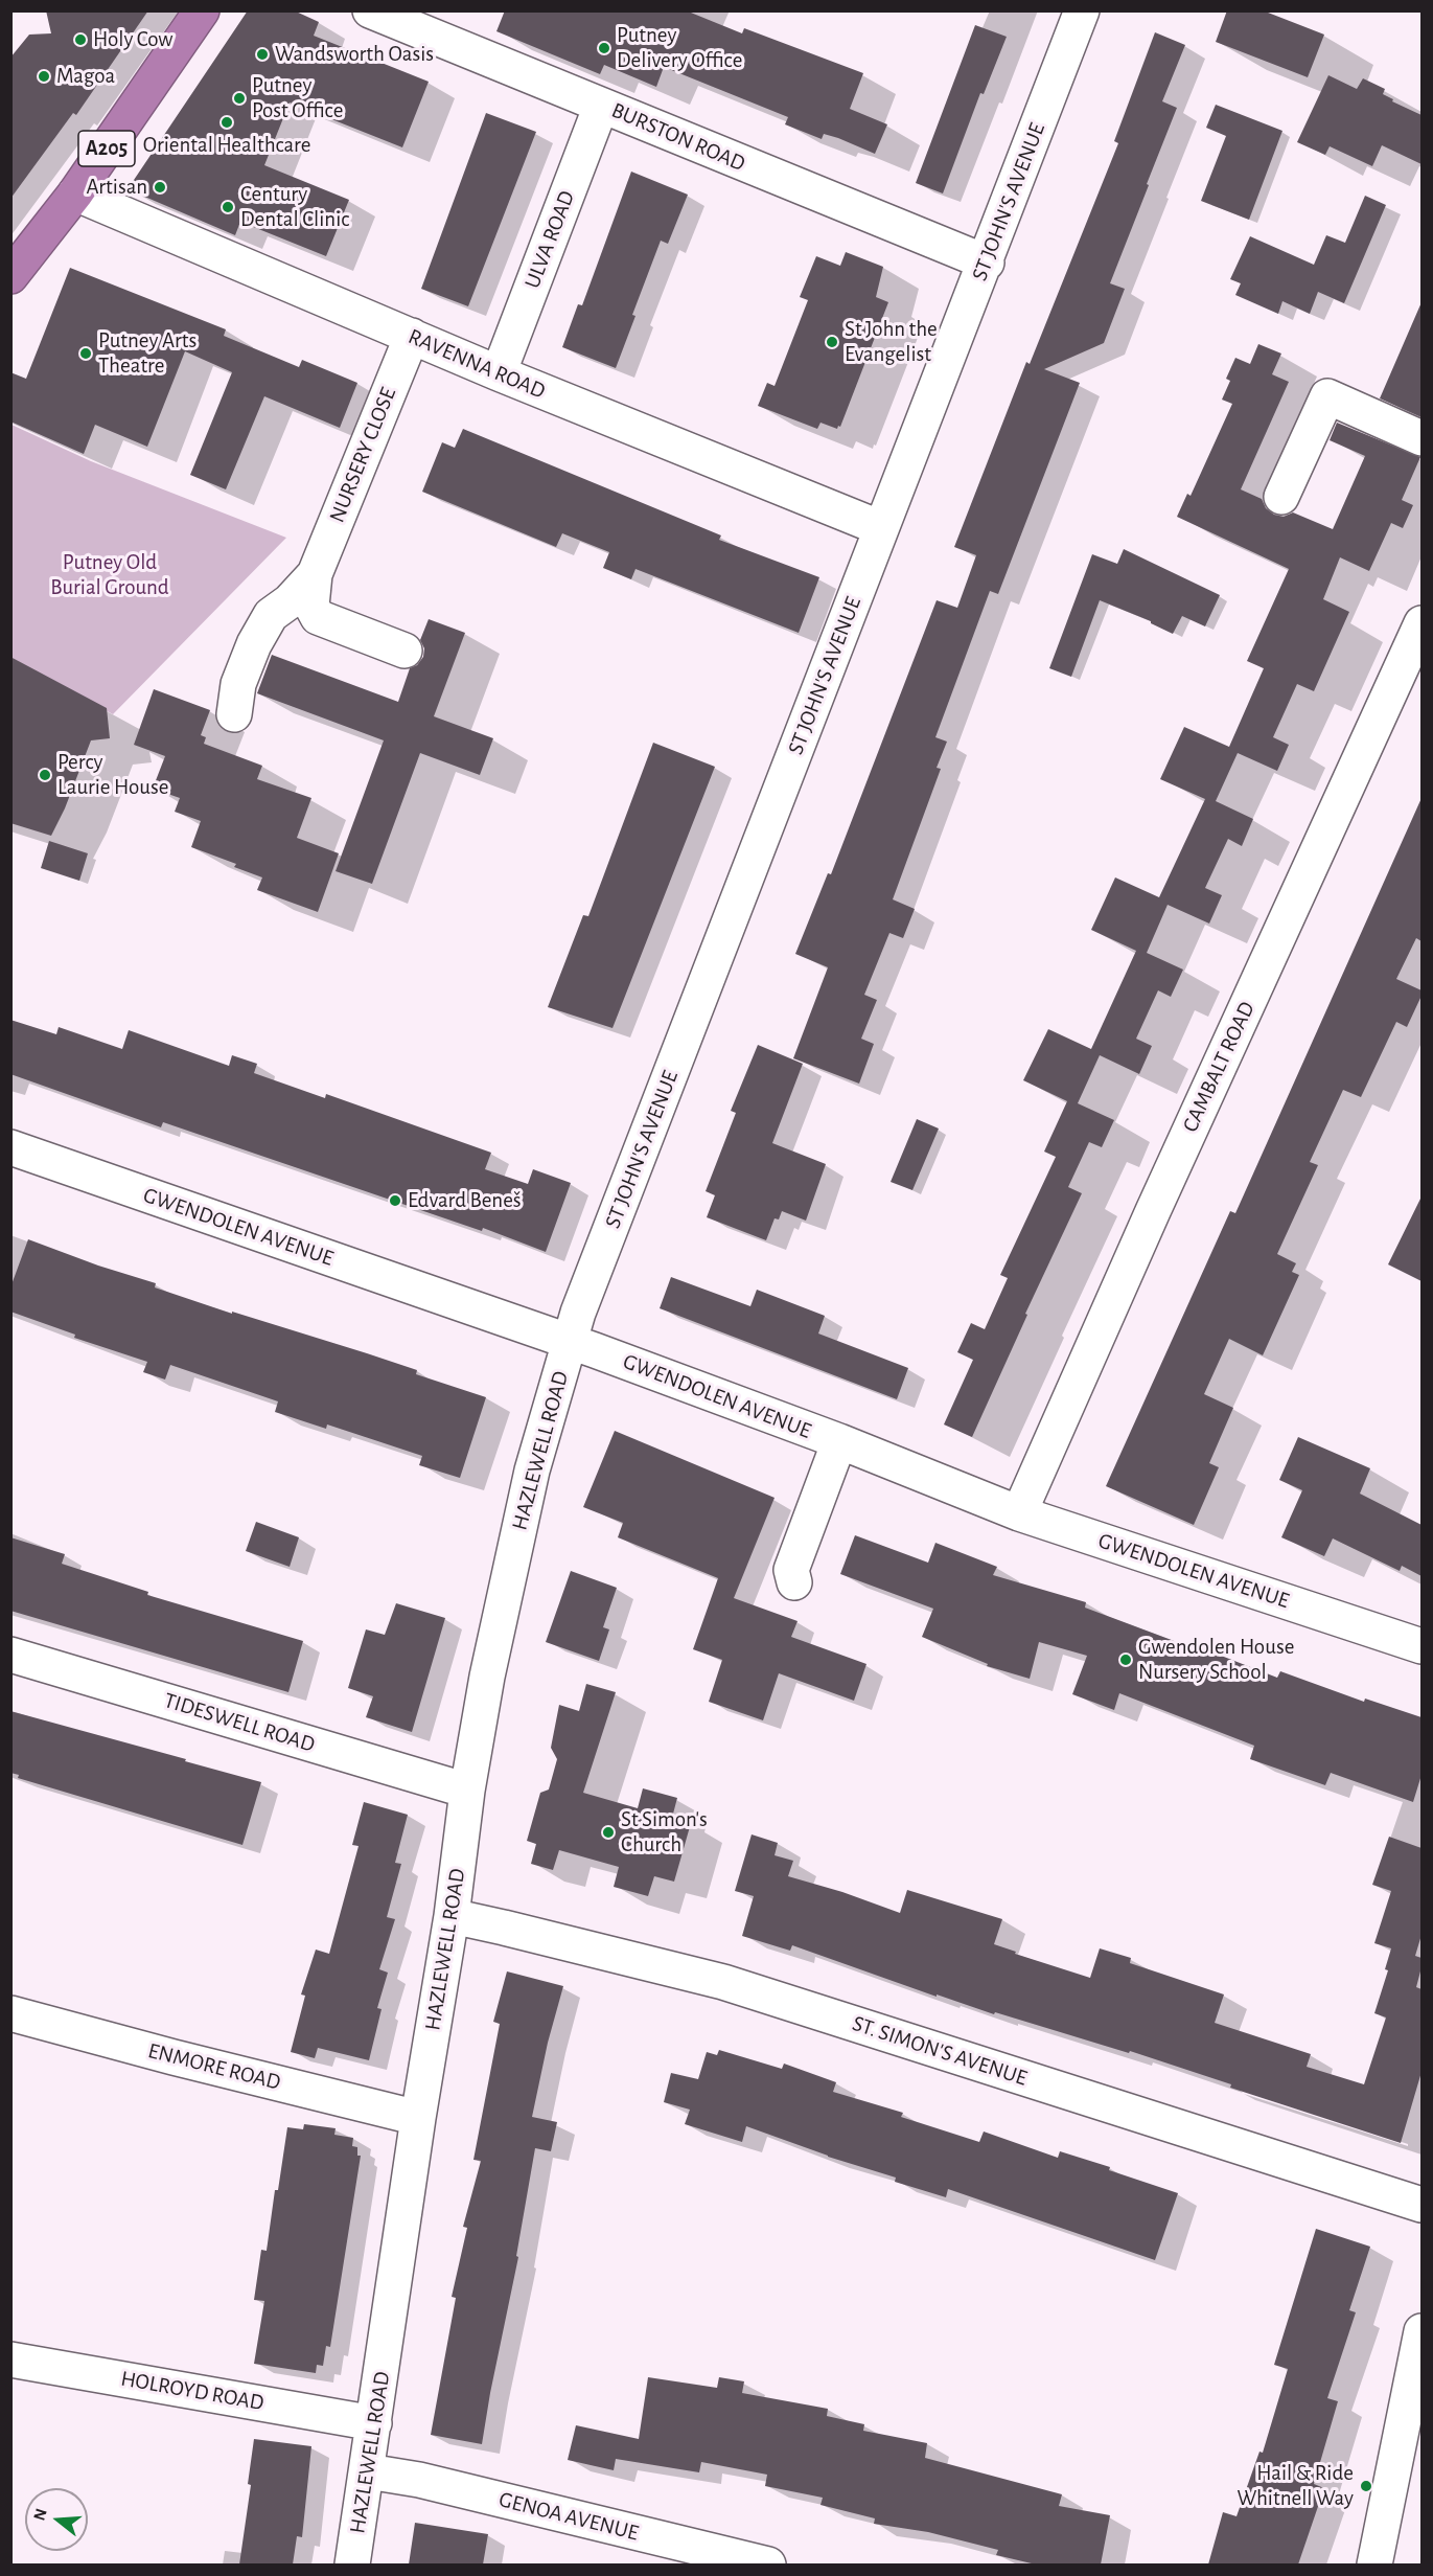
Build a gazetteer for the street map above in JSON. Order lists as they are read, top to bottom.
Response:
{
  "streets": {
    "highway": ["A205"],
    "street": [
      "BURSTON ROAD",
      "ST JOHN'S AVENUE",
      "ULVA ROAD",
      "RAVENNA ROAD",
      "NURSERY CLOSE",
      "CAMBALT ROAD",
      "GWENDOLEN AVENUE",
      "HAZLEWELL ROAD",
      "TIDESWELL ROAD",
      "ST. SIMON'S AVENUE",
      "ENMORE ROAD",
      "HOLROYD ROAD",
      "GENOA AVENUE"
    ]
  },
  "crossings": [
    ["BURSTON ROAD", "ST JOHN'S AVENUE"],
    ["BURSTON ROAD", "ULVA ROAD"],
    ["A205", "RAVENNA ROAD"],
    ["ST JOHN'S AVENUE", "RAVENNA ROAD"],
    ["ST JOHN'S AVENUE", "GWENDOLEN AVENUE"],
    ["ST JOHN'S AVENUE", "HAZLEWELL ROAD"],
    ["ULVA ROAD", "RAVENNA ROAD"],
    ["RAVENNA ROAD", "NURSERY CLOSE"],
    ["CAMBALT ROAD", "GWENDOLEN AVENUE"],
    ["GWENDOLEN AVENUE", "HAZLEWELL ROAD"],
    ["HAZLEWELL ROAD", "TIDESWELL ROAD"],
    ["HAZLEWELL ROAD", "ST. SIMON'S AVENUE"],
    ["HAZLEWELL ROAD", "ENMORE ROAD"],
    ["HAZLEWELL ROAD", "HOLROYD ROAD"],
    ["HAZLEWELL ROAD", "GENOA AVENUE"]
  ],
  "parks": ["Putney Old Burial Ground"],
  "places": [
    "Holy Cow",
    "Putney Delivery Office",
    "Wandsworth Oasis",
    "Magoa",
    "Putney Post Office",
    "Oriental Healthcare",
    "Artisan",
    "Century Dental Clinic",
    "St John the Evangelist",
    "Putney Arts Theatre",
    "Percy Laurie House",
    "Edvard Beneš",
    "Gwendolen House Nursery School",
    "St Simon's Church",
    "Hail & Ride Whitnell Way"
  ],
  "north": "left"
}
